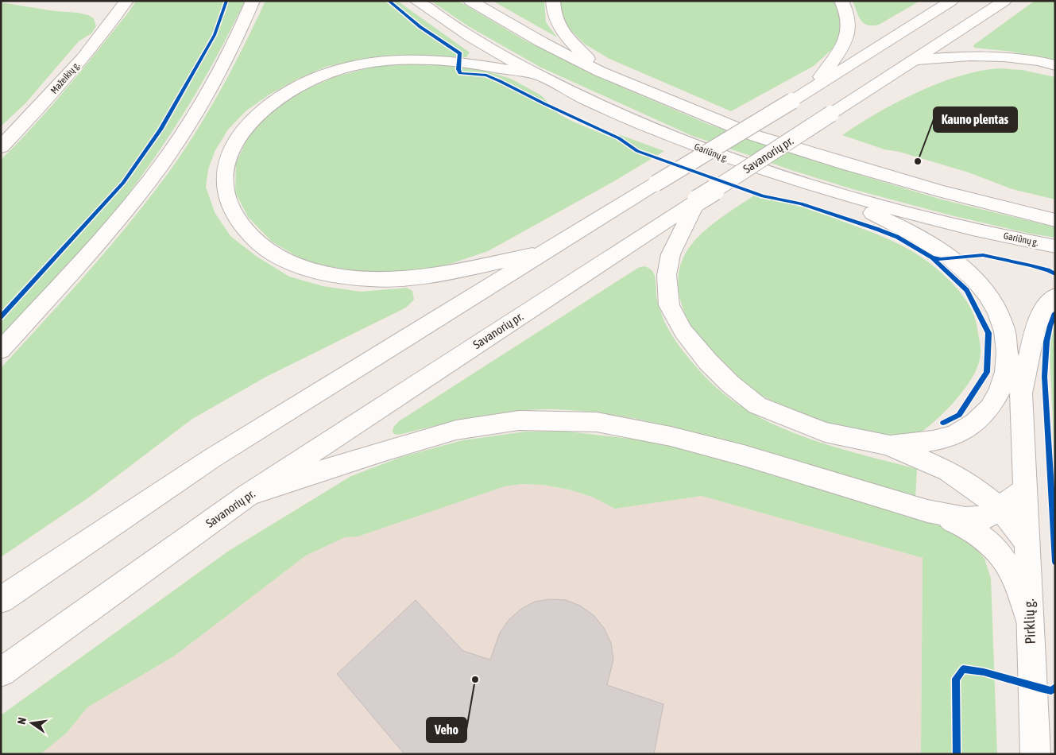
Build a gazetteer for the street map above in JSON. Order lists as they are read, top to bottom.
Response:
{
  "streets": {
    "main road": [
      "Mažeikių g.",
      "Gariūnų g.",
      "Savanorių pr.",
      "Pirklių g."
    ]
  },
  "places": ["Kauno plentas", "Veho"],
  "north": "left"
}
